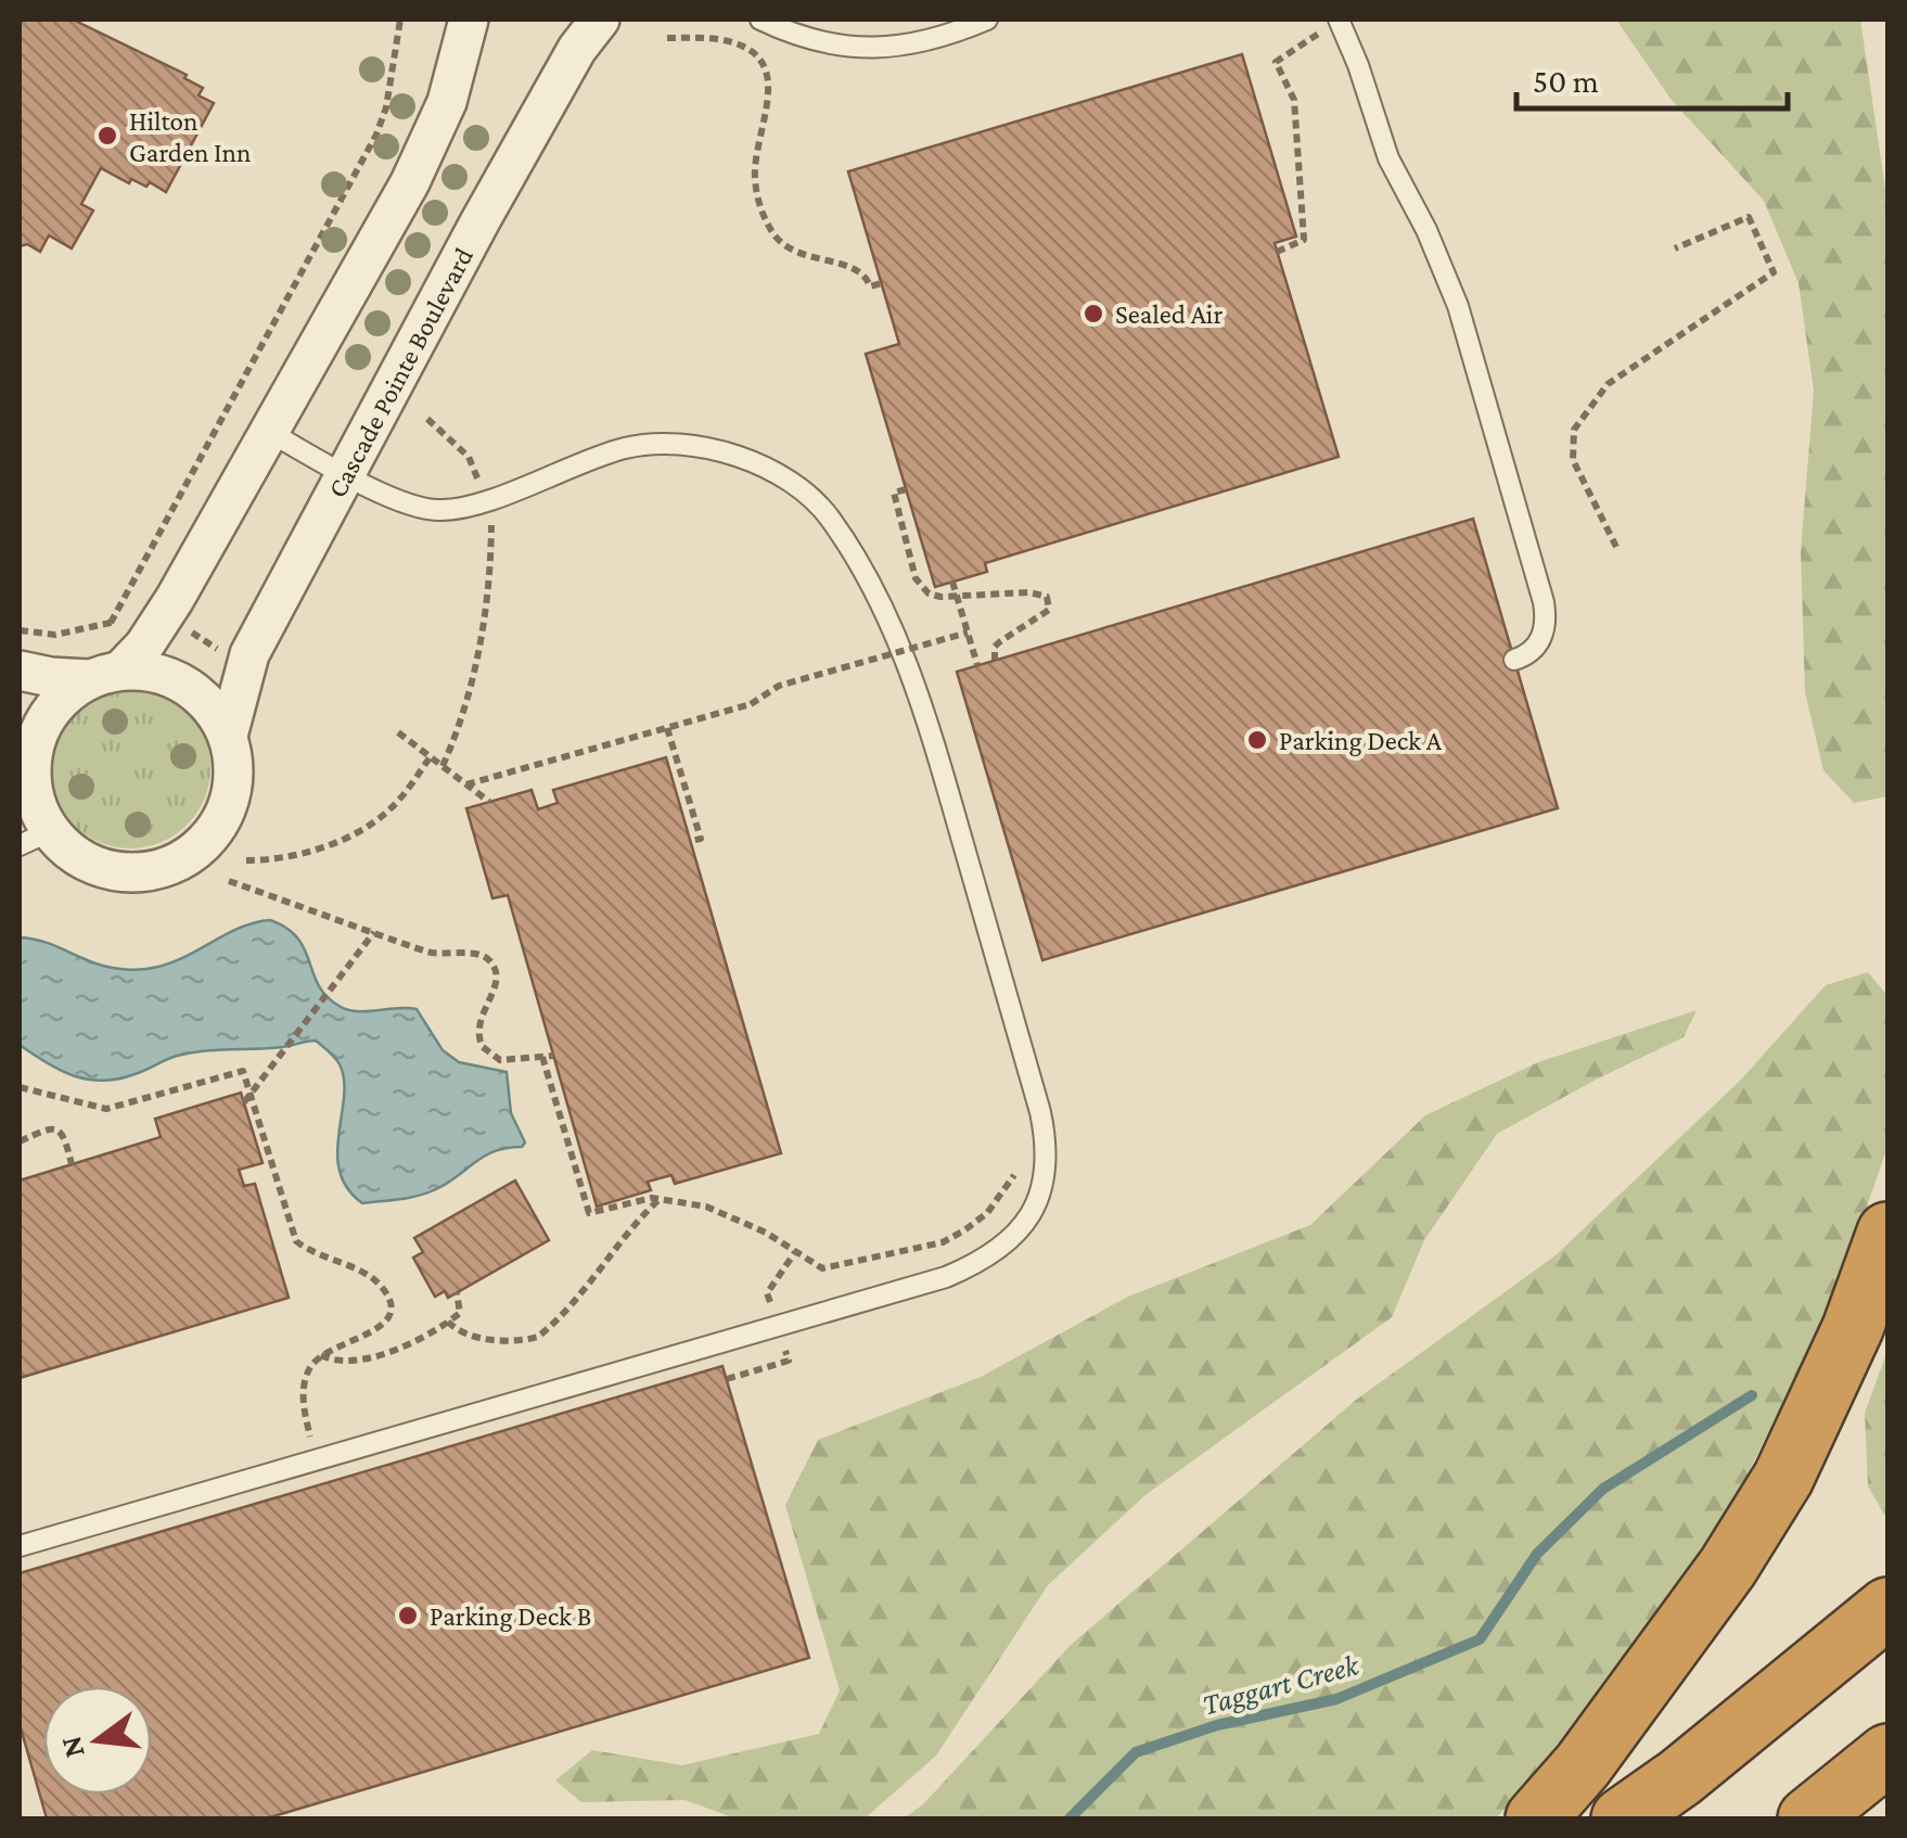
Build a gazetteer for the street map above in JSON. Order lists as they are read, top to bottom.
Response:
{
  "streets": {
    "street": ["Cascade Pointe Boulevard"]
  },
  "water": ["Taggart Creek"],
  "places": [
    "Hilton Garden Inn",
    "Sealed Air",
    "Parking Deck A",
    "Parking Deck B"
  ],
  "scale_bar": "50 m",
  "north": "left"
}
